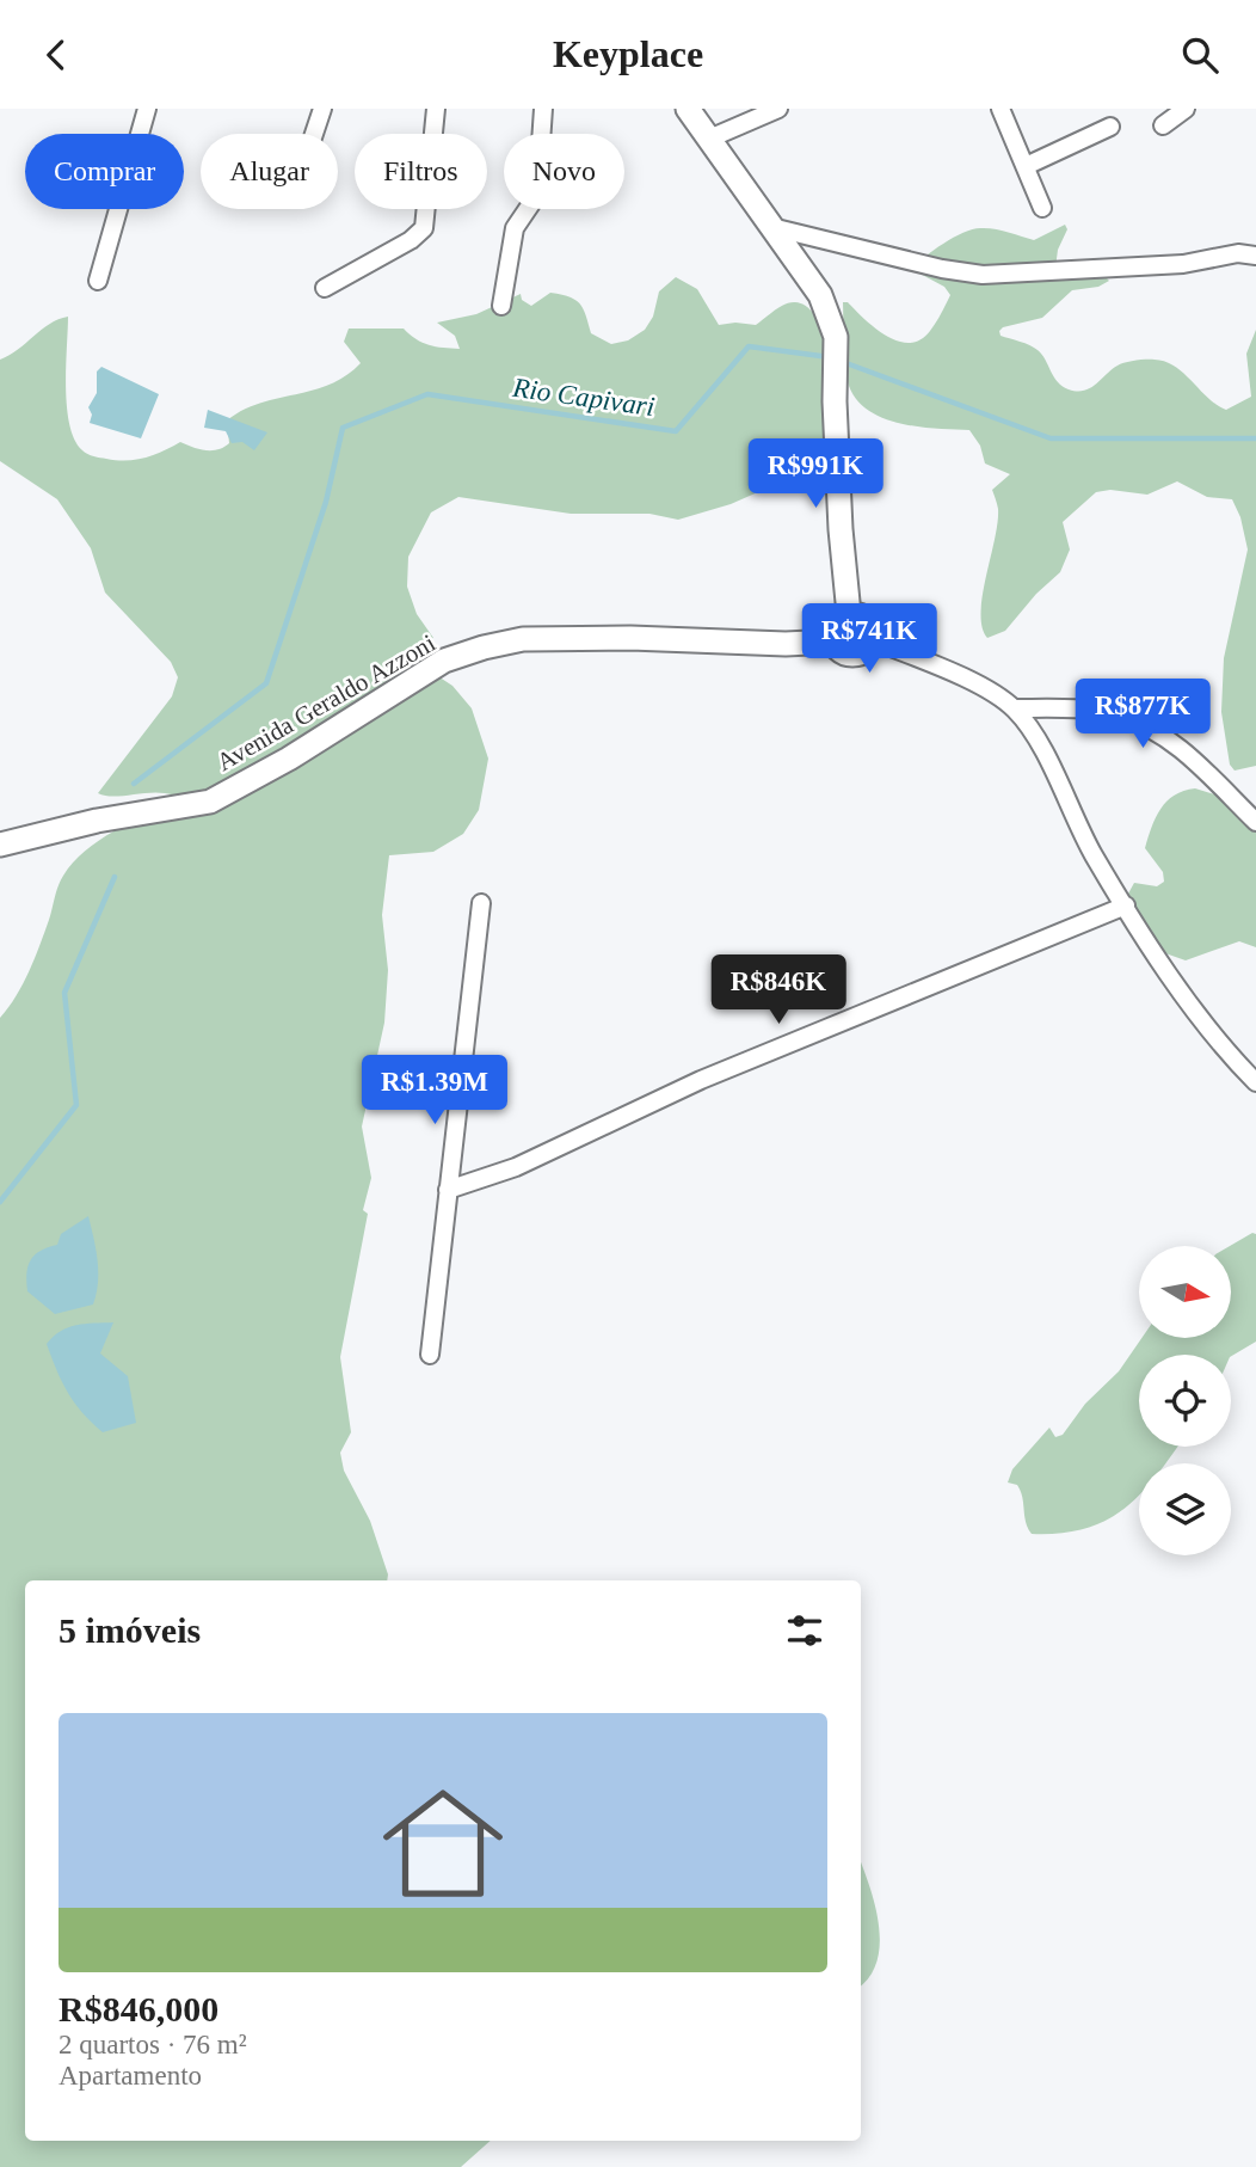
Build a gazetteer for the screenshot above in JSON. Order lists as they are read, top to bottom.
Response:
{
  "streets": {
    "street": ["Avenida Geraldo Azzoni"]
  },
  "water": ["Rio Capivari"],
  "north": "right",
  "page": {
    "header": "Keyplace",
    "chip": [
      "Comprar",
      "Alugar",
      "Filtros",
      "Novo"
    ],
    "price": [
      "R$991K",
      "R$741K",
      "R$877K",
      "R$846K",
      "R$1.39M"
    ],
    "heading": "5 imóveis",
    "list": [
      {
        "name": "R$846,000",
        "note": "2 quartos · 76 m² · Apartamento"
      }
    ]
  }
}
